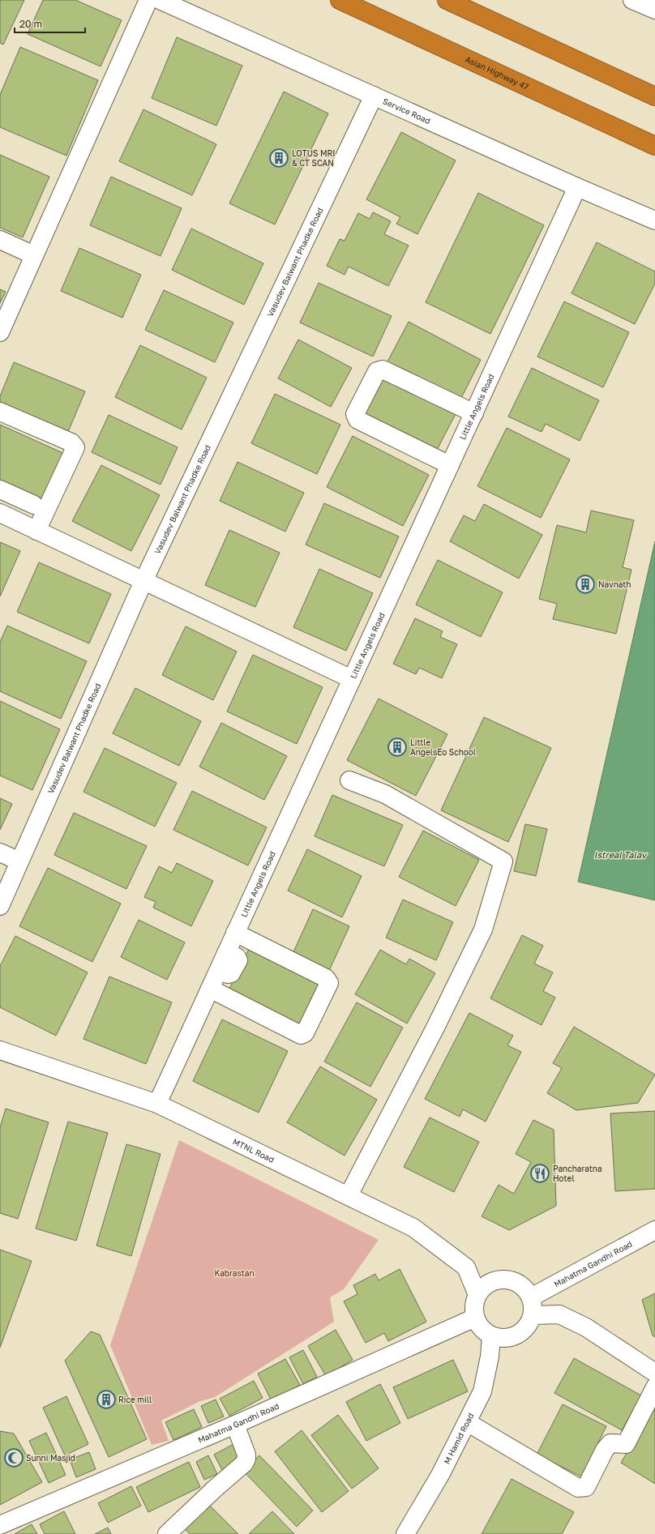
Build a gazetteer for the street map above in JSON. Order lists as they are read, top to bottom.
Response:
{
  "streets": {
    "highway": ["Asian Highway 47"],
    "street": [
      "Service Road",
      "Vasudev Balwant Phadke Road",
      "Little Angels Road",
      "MTNL Road",
      "Mahatma Gandhi Road",
      "M Hamid Road"
    ]
  },
  "crossings": [
    ["Service Road", "Vasudev Balwant Phadke Road"],
    ["Service Road", "Little Angels Road"],
    ["Little Angels Road", "MTNL Road"],
    ["MTNL Road", "Mahatma Gandhi Road"],
    ["MTNL Road", "M Hamid Road"],
    ["Mahatma Gandhi Road", "M Hamid Road"]
  ],
  "water": ["Istreal Talav"],
  "parks": ["Kabrastan"],
  "places": {
    "building": [
      "LOTUS MRI & CT SCAN",
      "Navnath",
      "Little AngelsEo School",
      "Rice mill"
    ],
    "restaurant": ["Pancharatna Hotel"],
    "mosque": ["Sunni Masjid"]
  },
  "scale_bar": "20 m"
}
